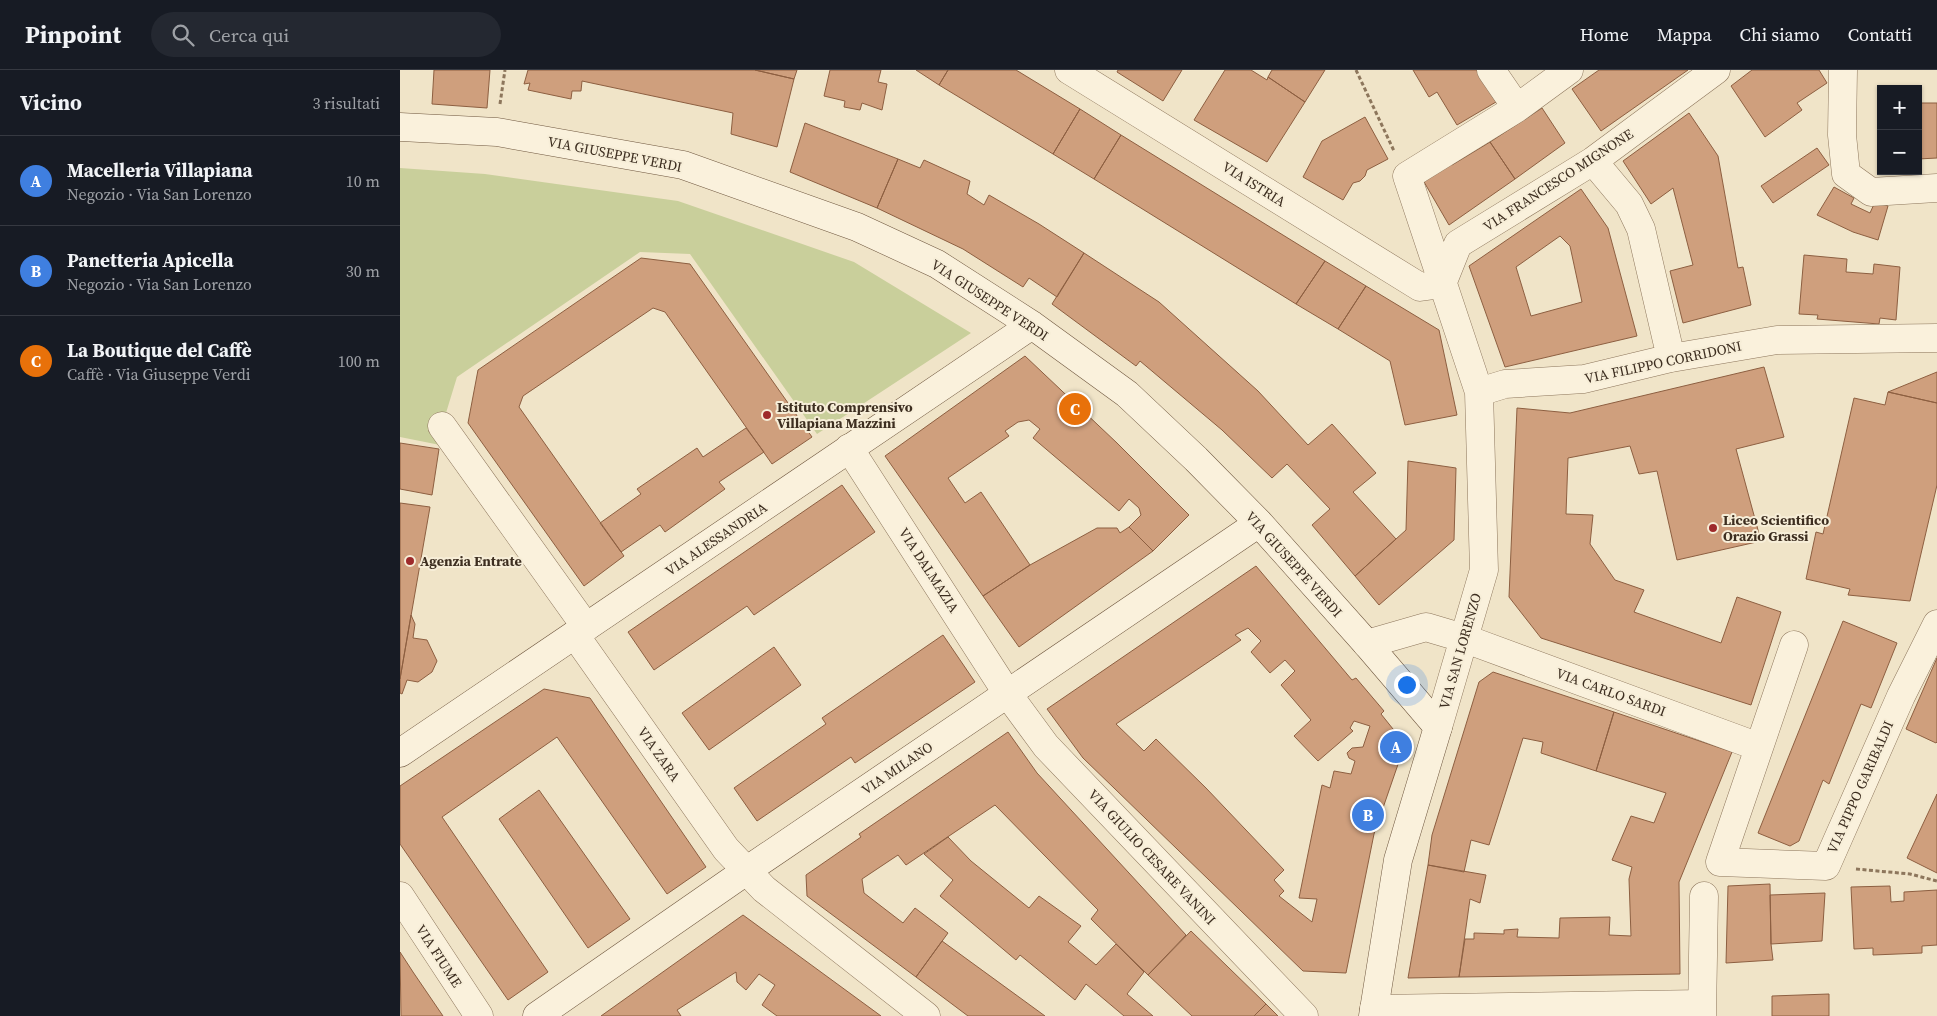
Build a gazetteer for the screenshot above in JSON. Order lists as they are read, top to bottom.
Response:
{
  "streets": {
    "street": [
      "VIA GIUSEPPE VERDI",
      "VIA FRANCESCO MIGNONE",
      "VIA ISTRIA",
      "VIA FILIPPO CORRIDONI",
      "VIA ALESSANDRIA",
      "VIA DALMAZIA",
      "VIA SAN LORENZO",
      "VIA CARLO SARDI",
      "VIA ZARA",
      "VIA MILANO",
      "VIA PIPPO GARIBALDI",
      "VIA GIULIO CESARE VANINI",
      "VIA FIUME"
    ]
  },
  "crossings": [
    ["VIA GIUSEPPE VERDI", "VIA ALESSANDRIA"],
    ["VIA GIUSEPPE VERDI", "VIA SAN LORENZO"],
    ["VIA GIUSEPPE VERDI", "VIA CARLO SARDI"],
    ["VIA GIUSEPPE VERDI", "VIA MILANO"],
    ["VIA FRANCESCO MIGNONE", "VIA ISTRIA"],
    ["VIA FRANCESCO MIGNONE", "VIA SAN LORENZO"],
    ["VIA ISTRIA", "VIA SAN LORENZO"],
    ["VIA FILIPPO CORRIDONI", "VIA SAN LORENZO"],
    ["VIA ALESSANDRIA", "VIA DALMAZIA"],
    ["VIA ALESSANDRIA", "VIA ZARA"],
    ["VIA DALMAZIA", "VIA MILANO"],
    ["VIA DALMAZIA", "VIA GIULIO CESARE VANINI"],
    ["VIA SAN LORENZO", "VIA CARLO SARDI"],
    ["VIA CARLO SARDI", "VIA PIPPO GARIBALDI"],
    ["VIA ZARA", "VIA MILANO"],
    ["VIA MILANO", "VIA GIULIO CESARE VANINI"]
  ],
  "places": ["Istituto Comprensivo Villapiana Mazzini", "Liceo Scientifico Orazio Grassi", "Agenzia Entrate"],
  "page": {
    "header": "Pinpoint",
    "search": "Cerca qui",
    "nav": [
      "Home",
      "Mappa",
      "Chi siamo",
      "Contatti"
    ],
    "heading": ["Vicino", "3 risultati"],
    "map_buttons": ["+", "−"],
    "list": [
      {
        "mark": "A",
        "name": "Macelleria Villapiana",
        "note": "Negozio · Via San Lorenzo",
        "value": "10 m"
      },
      {
        "mark": "B",
        "name": "Panetteria Apicella",
        "note": "Negozio · Via San Lorenzo",
        "value": "30 m"
      },
      {
        "mark": "C",
        "name": "La Boutique del Caffè",
        "note": "Caffè · Via Giuseppe Verdi",
        "value": "100 m"
      }
    ],
    "pins": ["C", "A", "B"]
  }
}
